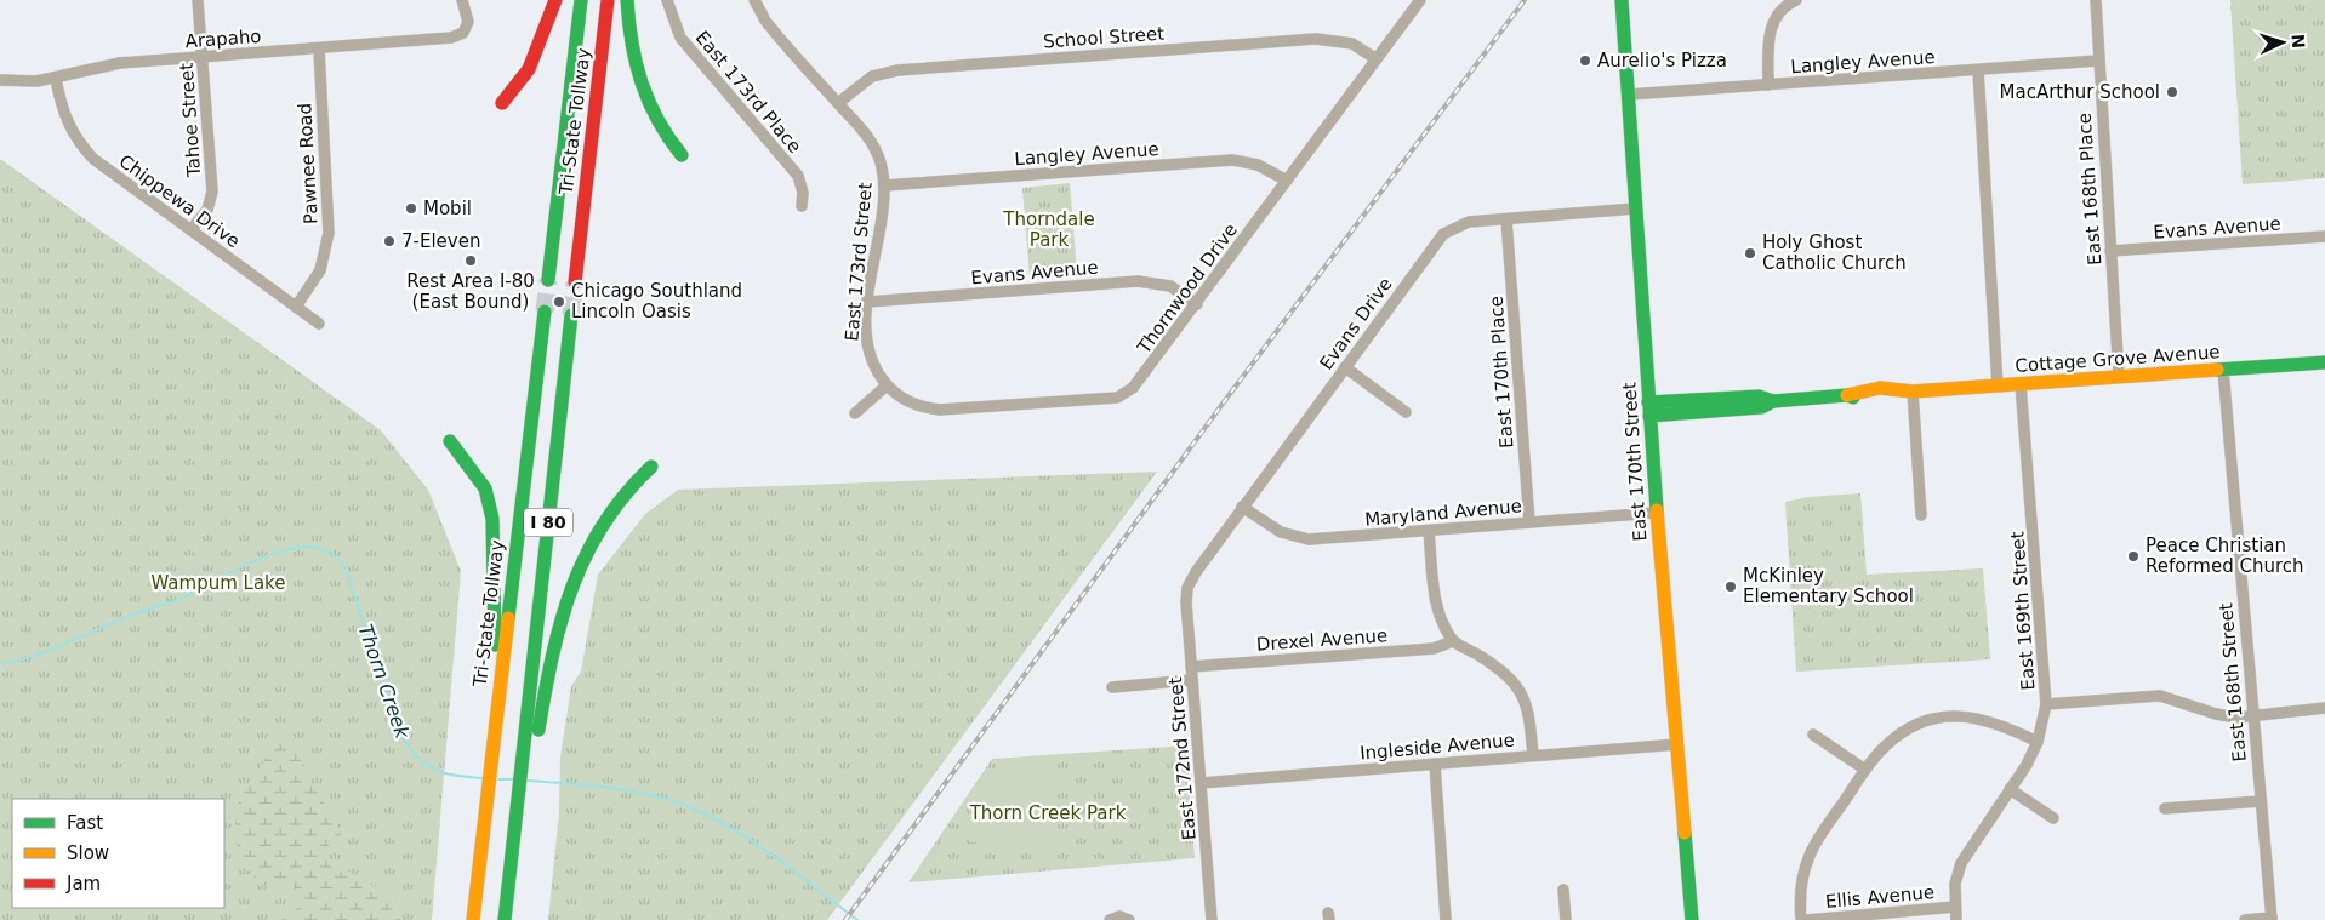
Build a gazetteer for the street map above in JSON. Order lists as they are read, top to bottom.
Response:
{
  "streets": {
    "main road": [
      "Tri-State Tollway",
      "Cottage Grove Avenue",
      "East 170th Street",
      "I 80"
    ],
    "street": [
      "School Street",
      "Arapaho",
      "Langley Avenue",
      "East 173rd Place",
      "Tahoe Street",
      "Pawnee Road",
      "East 168th Place",
      "Chippewa Drive",
      "Evans Avenue",
      "East 173rd Street",
      "Thornwood Drive",
      "Evans Drive",
      "East 170th Place",
      "Maryland Avenue",
      "East 169th Street",
      "Drexel Avenue",
      "East 168th Street",
      "Ingleside Avenue",
      "East 172nd Street",
      "Ellis Avenue"
    ]
  },
  "crossings": [
    ["School Street", "East 173rd Street"],
    ["School Street", "Thornwood Drive"],
    ["Arapaho", "Tahoe Street"],
    ["Arapaho", "Pawnee Road"],
    ["Arapaho", "Chippewa Drive"],
    ["Langley Avenue", "East 168th Place"],
    ["Langley Avenue", "East 173rd Street"],
    ["Langley Avenue", "Thornwood Drive"],
    ["Langley Avenue", "East 170th Street"],
    ["Tahoe Street", "Chippewa Drive"],
    ["Pawnee Road", "Chippewa Drive"],
    ["East 168th Place", "Evans Avenue"],
    ["East 168th Place", "Cottage Grove Avenue"],
    ["Evans Avenue", "East 173rd Street"],
    ["Evans Avenue", "Thornwood Drive"],
    ["East 173rd Street", "Thornwood Drive"],
    ["Evans Drive", "East 170th Place"],
    ["Evans Drive", "East 170th Street"],
    ["Evans Drive", "Maryland Avenue"],
    ["Evans Drive", "East 172nd Street"],
    ["Cottage Grove Avenue", "East 170th Street"],
    ["Cottage Grove Avenue", "East 169th Street"],
    ["Cottage Grove Avenue", "East 168th Street"],
    ["East 170th Place", "Maryland Avenue"],
    ["East 170th Street", "Maryland Avenue"],
    ["East 170th Street", "Ingleside Avenue"],
    ["East 169th Street", "Ellis Avenue"],
    ["Drexel Avenue", "East 172nd Street"],
    ["Ingleside Avenue", "East 172nd Street"]
  ],
  "water": ["Thorn Creek"],
  "parks": ["Thorndale Park", "Wampum Lake", "Thorn Creek Park"],
  "places": [
    "Aurelio's Pizza",
    "MacArthur School",
    "Mobil",
    "7-Eleven",
    "Holy Ghost Catholic Church",
    "Rest Area I-80 (East Bound)",
    "Chicago Southland Lincoln Oasis",
    "Peace Christian Reformed Church",
    "McKinley Elementary School"
  ],
  "legend": ["Fast", "Slow", "Jam"],
  "north": "right"
}
